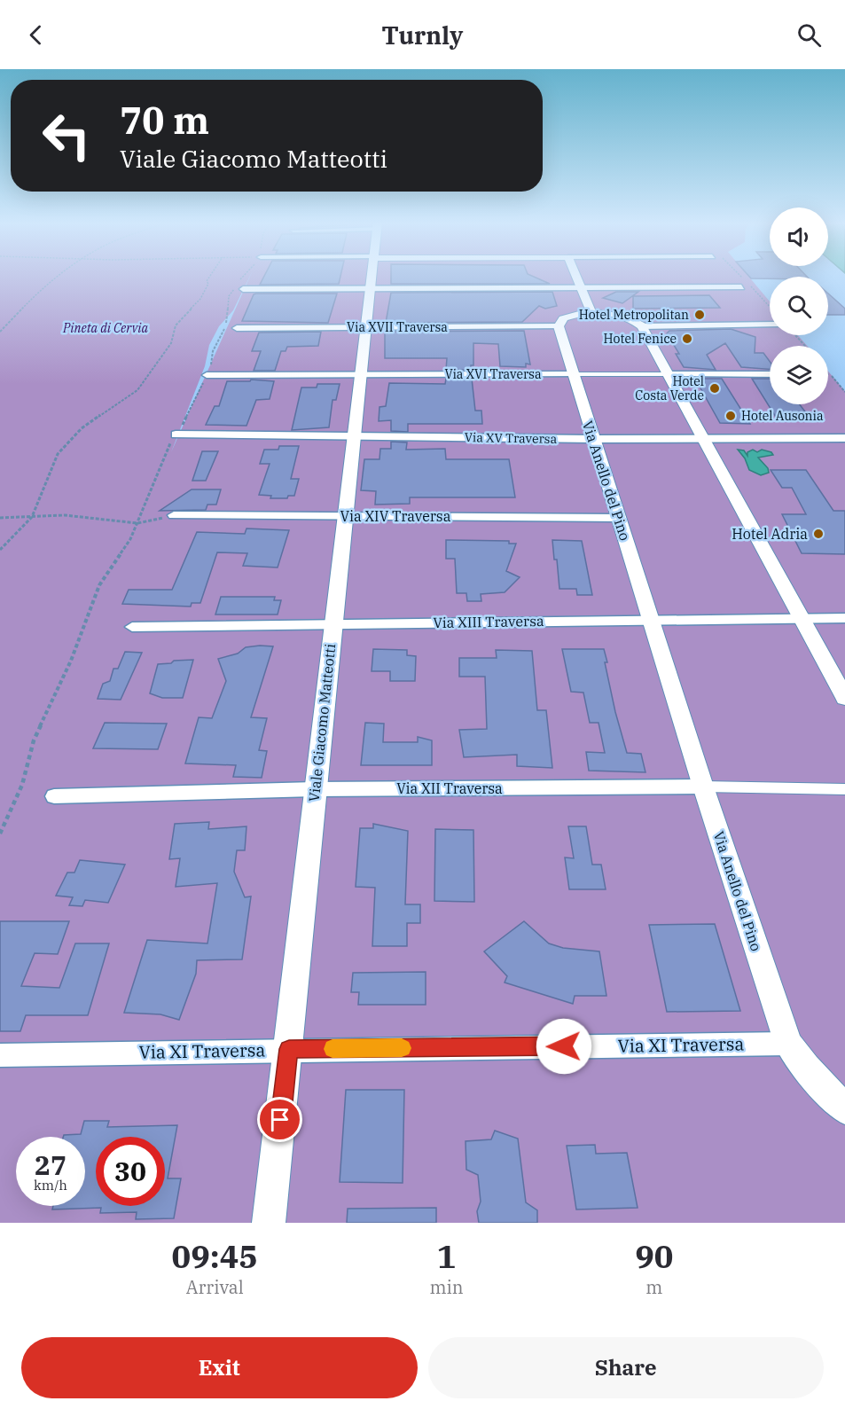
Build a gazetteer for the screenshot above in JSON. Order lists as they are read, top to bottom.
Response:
{
  "streets": {
    "street": [
      "Via XVII Traversa",
      "Via XVI Traversa",
      "Via XV Traversa",
      "Via Anello del Pino",
      "Via XIV Traversa",
      "Via XIII Traversa",
      "Viale Giacomo Matteotti",
      "Via XII Traversa",
      "Via XI Traversa"
    ]
  },
  "crossings": [
    ["Via XVII Traversa", "Via Anello del Pino"],
    ["Via XVII Traversa", "Viale Giacomo Matteotti"],
    ["Via XVI Traversa", "Via Anello del Pino"],
    ["Via XVI Traversa", "Viale Giacomo Matteotti"],
    ["Via XV Traversa", "Via Anello del Pino"],
    ["Via XV Traversa", "Viale Giacomo Matteotti"],
    ["Via Anello del Pino", "Via XIV Traversa"],
    ["Via Anello del Pino", "Via XIII Traversa"],
    ["Via Anello del Pino", "Via XII Traversa"],
    ["Via Anello del Pino", "Via XI Traversa"],
    ["Via XIV Traversa", "Viale Giacomo Matteotti"],
    ["Via XIII Traversa", "Viale Giacomo Matteotti"],
    ["Viale Giacomo Matteotti", "Via XII Traversa"],
    ["Viale Giacomo Matteotti", "Via XI Traversa"]
  ],
  "parks": ["Pineta di Cervia"],
  "places": [
    "Hotel Metropolitan",
    "Hotel Fenice",
    "Hotel Costa Verde",
    "Hotel Ausonia",
    "Hotel Adria"
  ],
  "page": {
    "header": "Turnly",
    "turn": ["70 m", "Viale Giacomo Matteotti"],
    "speed": "27 km/h",
    "limit": "30",
    "eta": [
      "09:45",
      "Arrival",
      "1",
      "min",
      "90",
      "m"
    ],
    "buttons": ["Exit", "Share"]
  }
}
